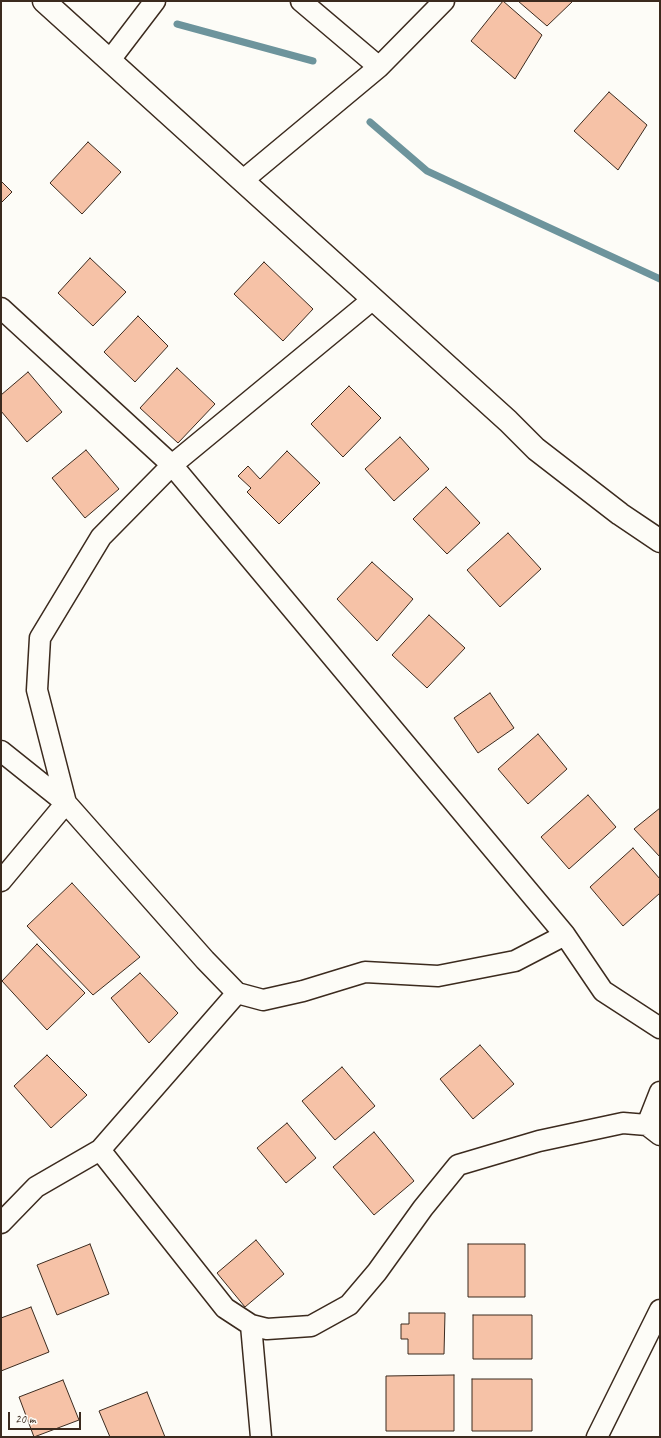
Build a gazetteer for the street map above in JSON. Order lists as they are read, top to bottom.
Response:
{
  "scale_bar": "20 m"
}
